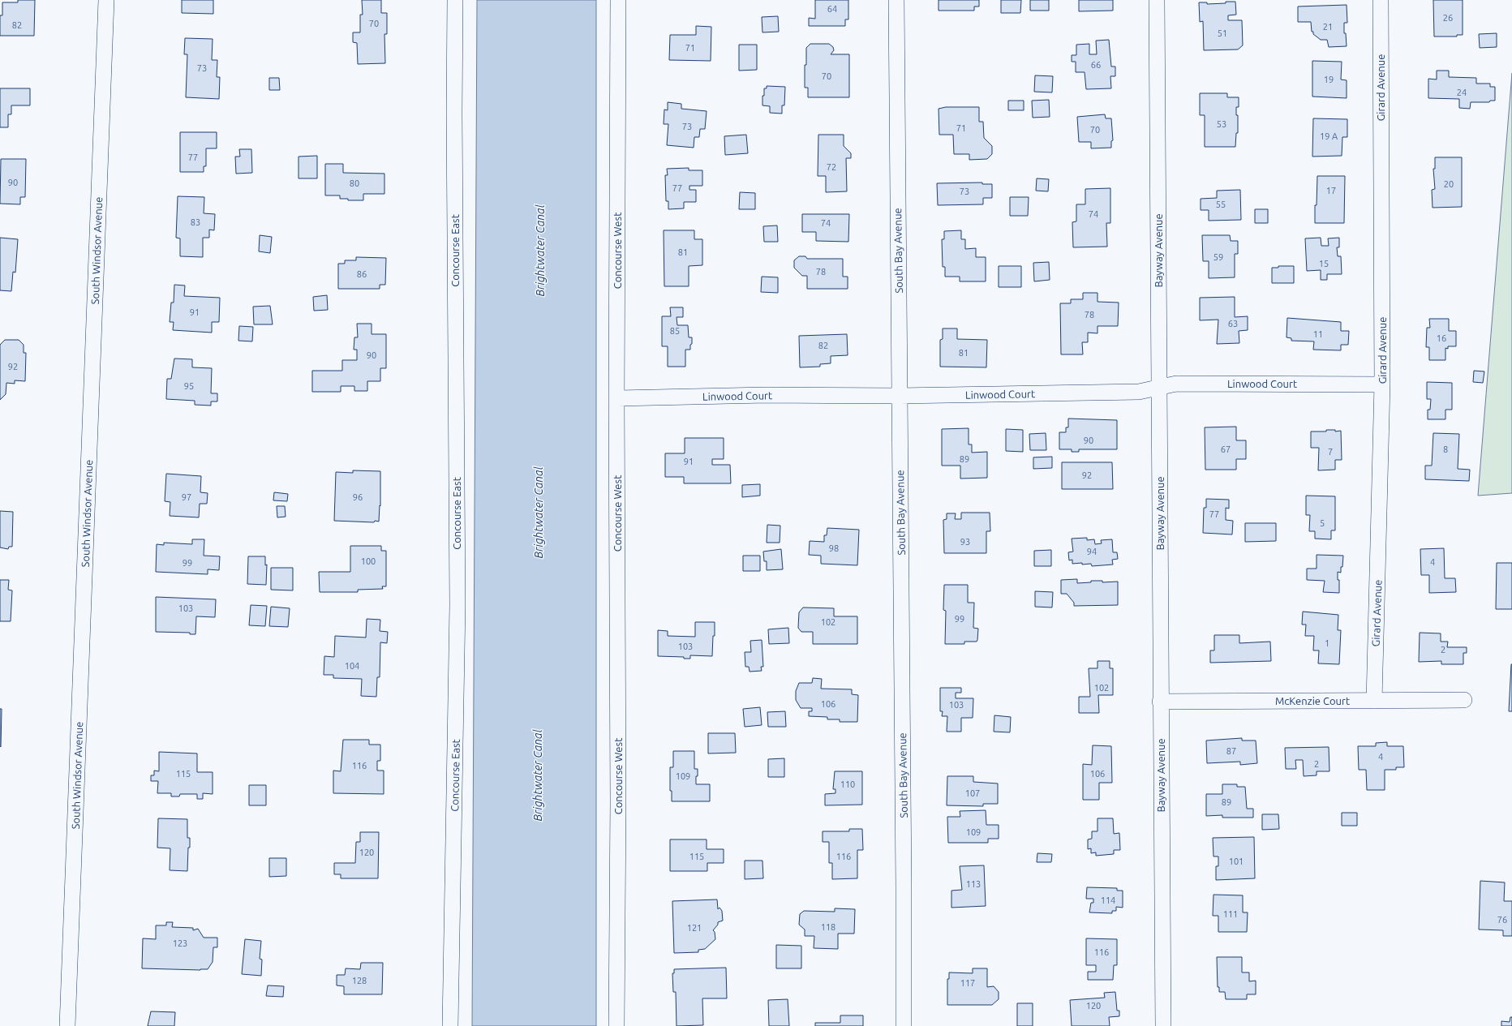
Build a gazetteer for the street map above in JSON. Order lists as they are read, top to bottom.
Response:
{
  "streets": {
    "street": [
      "Girard Avenue",
      "South Windsor Avenue",
      "Concourse East",
      "Concourse West",
      "South Bay Avenue",
      "Bayway Avenue",
      "Linwood Court",
      "McKenzie Court"
    ]
  },
  "crossings": [
    ["Girard Avenue", "Linwood Court"],
    ["Girard Avenue", "McKenzie Court"],
    ["Concourse West", "Linwood Court"],
    ["South Bay Avenue", "Linwood Court"],
    ["Bayway Avenue", "Linwood Court"],
    ["Bayway Avenue", "McKenzie Court"]
  ],
  "water": ["Brightwater Canal"],
  "house_numbers": [
    "64",
    "26",
    "70",
    "82",
    "21",
    "51",
    "71",
    "66",
    "73",
    "70",
    "19",
    "24",
    "53",
    "73",
    "71",
    "70",
    "19 A",
    "77",
    "72",
    "90",
    "80",
    "20",
    "77",
    "17",
    "73",
    "55",
    "74",
    "83",
    "74",
    "81",
    "59",
    "15",
    "78",
    "86",
    "91",
    "78",
    "63",
    "85",
    "11",
    "16",
    "82",
    "81",
    "90",
    "92",
    "95",
    "90",
    "67",
    "8",
    "7",
    "89",
    "91",
    "92",
    "97",
    "96",
    "77",
    "5",
    "93",
    "98",
    "94",
    "100",
    "4",
    "99",
    "103",
    "99",
    "102",
    "1",
    "103",
    "2",
    "104",
    "102",
    "106",
    "103",
    "87",
    "4",
    "2",
    "116",
    "115",
    "106",
    "109",
    "110",
    "107",
    "89",
    "109",
    "120",
    "115",
    "116",
    "101",
    "113",
    "114",
    "111",
    "76",
    "118",
    "121",
    "123",
    "116",
    "128",
    "117",
    "120"
  ]
}
